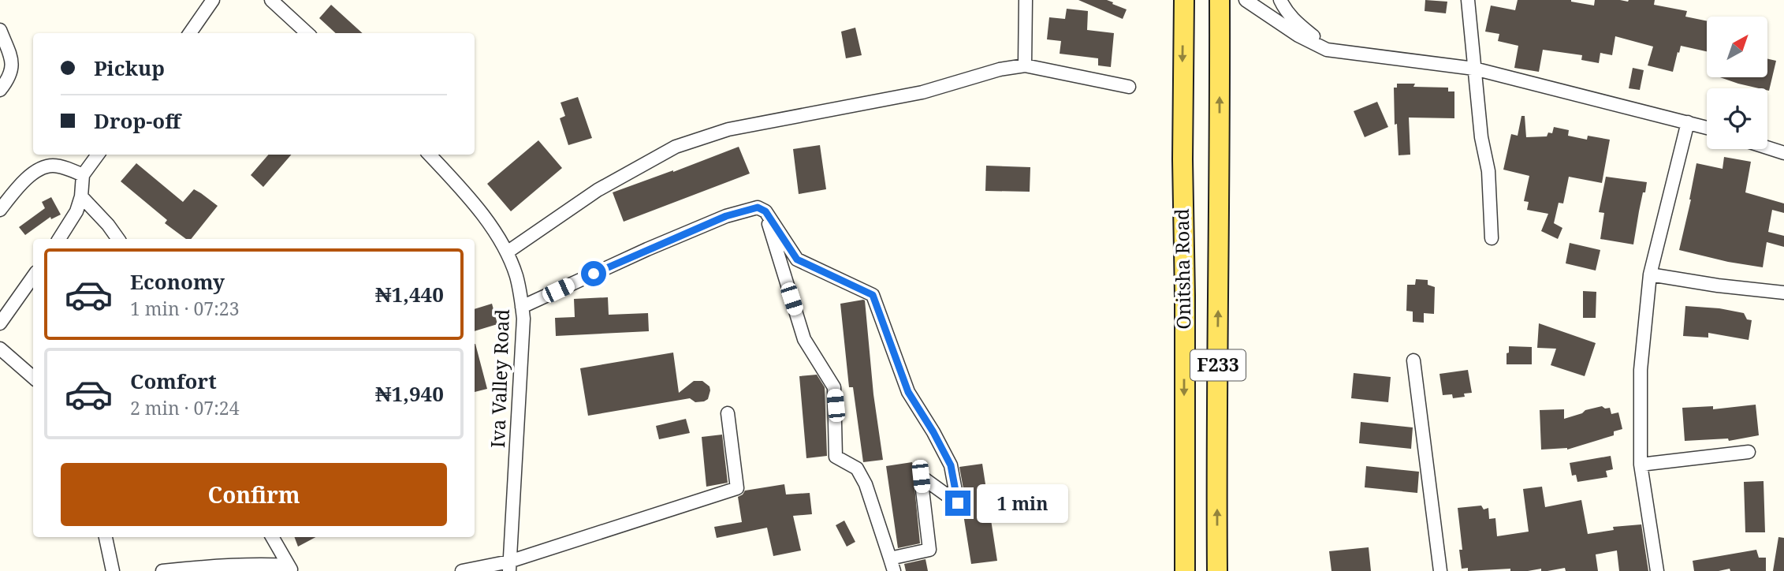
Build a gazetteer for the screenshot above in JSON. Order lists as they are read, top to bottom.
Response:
{
  "streets": {
    "main road": ["Onitsha Road", "F233"],
    "street": ["Iva Valley Road"]
  },
  "north": "top right",
  "page": {
    "banner": ["Pickup", "Drop-off"],
    "list": [
      {
        "name": "Economy",
        "note": "1 min · 07:23",
        "value": "₦1,440"
      },
      {
        "name": "Comfort",
        "note": "2 min · 07:24",
        "value": "₦1,940"
      }
    ],
    "buttons": "Confirm",
    "bubble": "1 min"
  }
}
